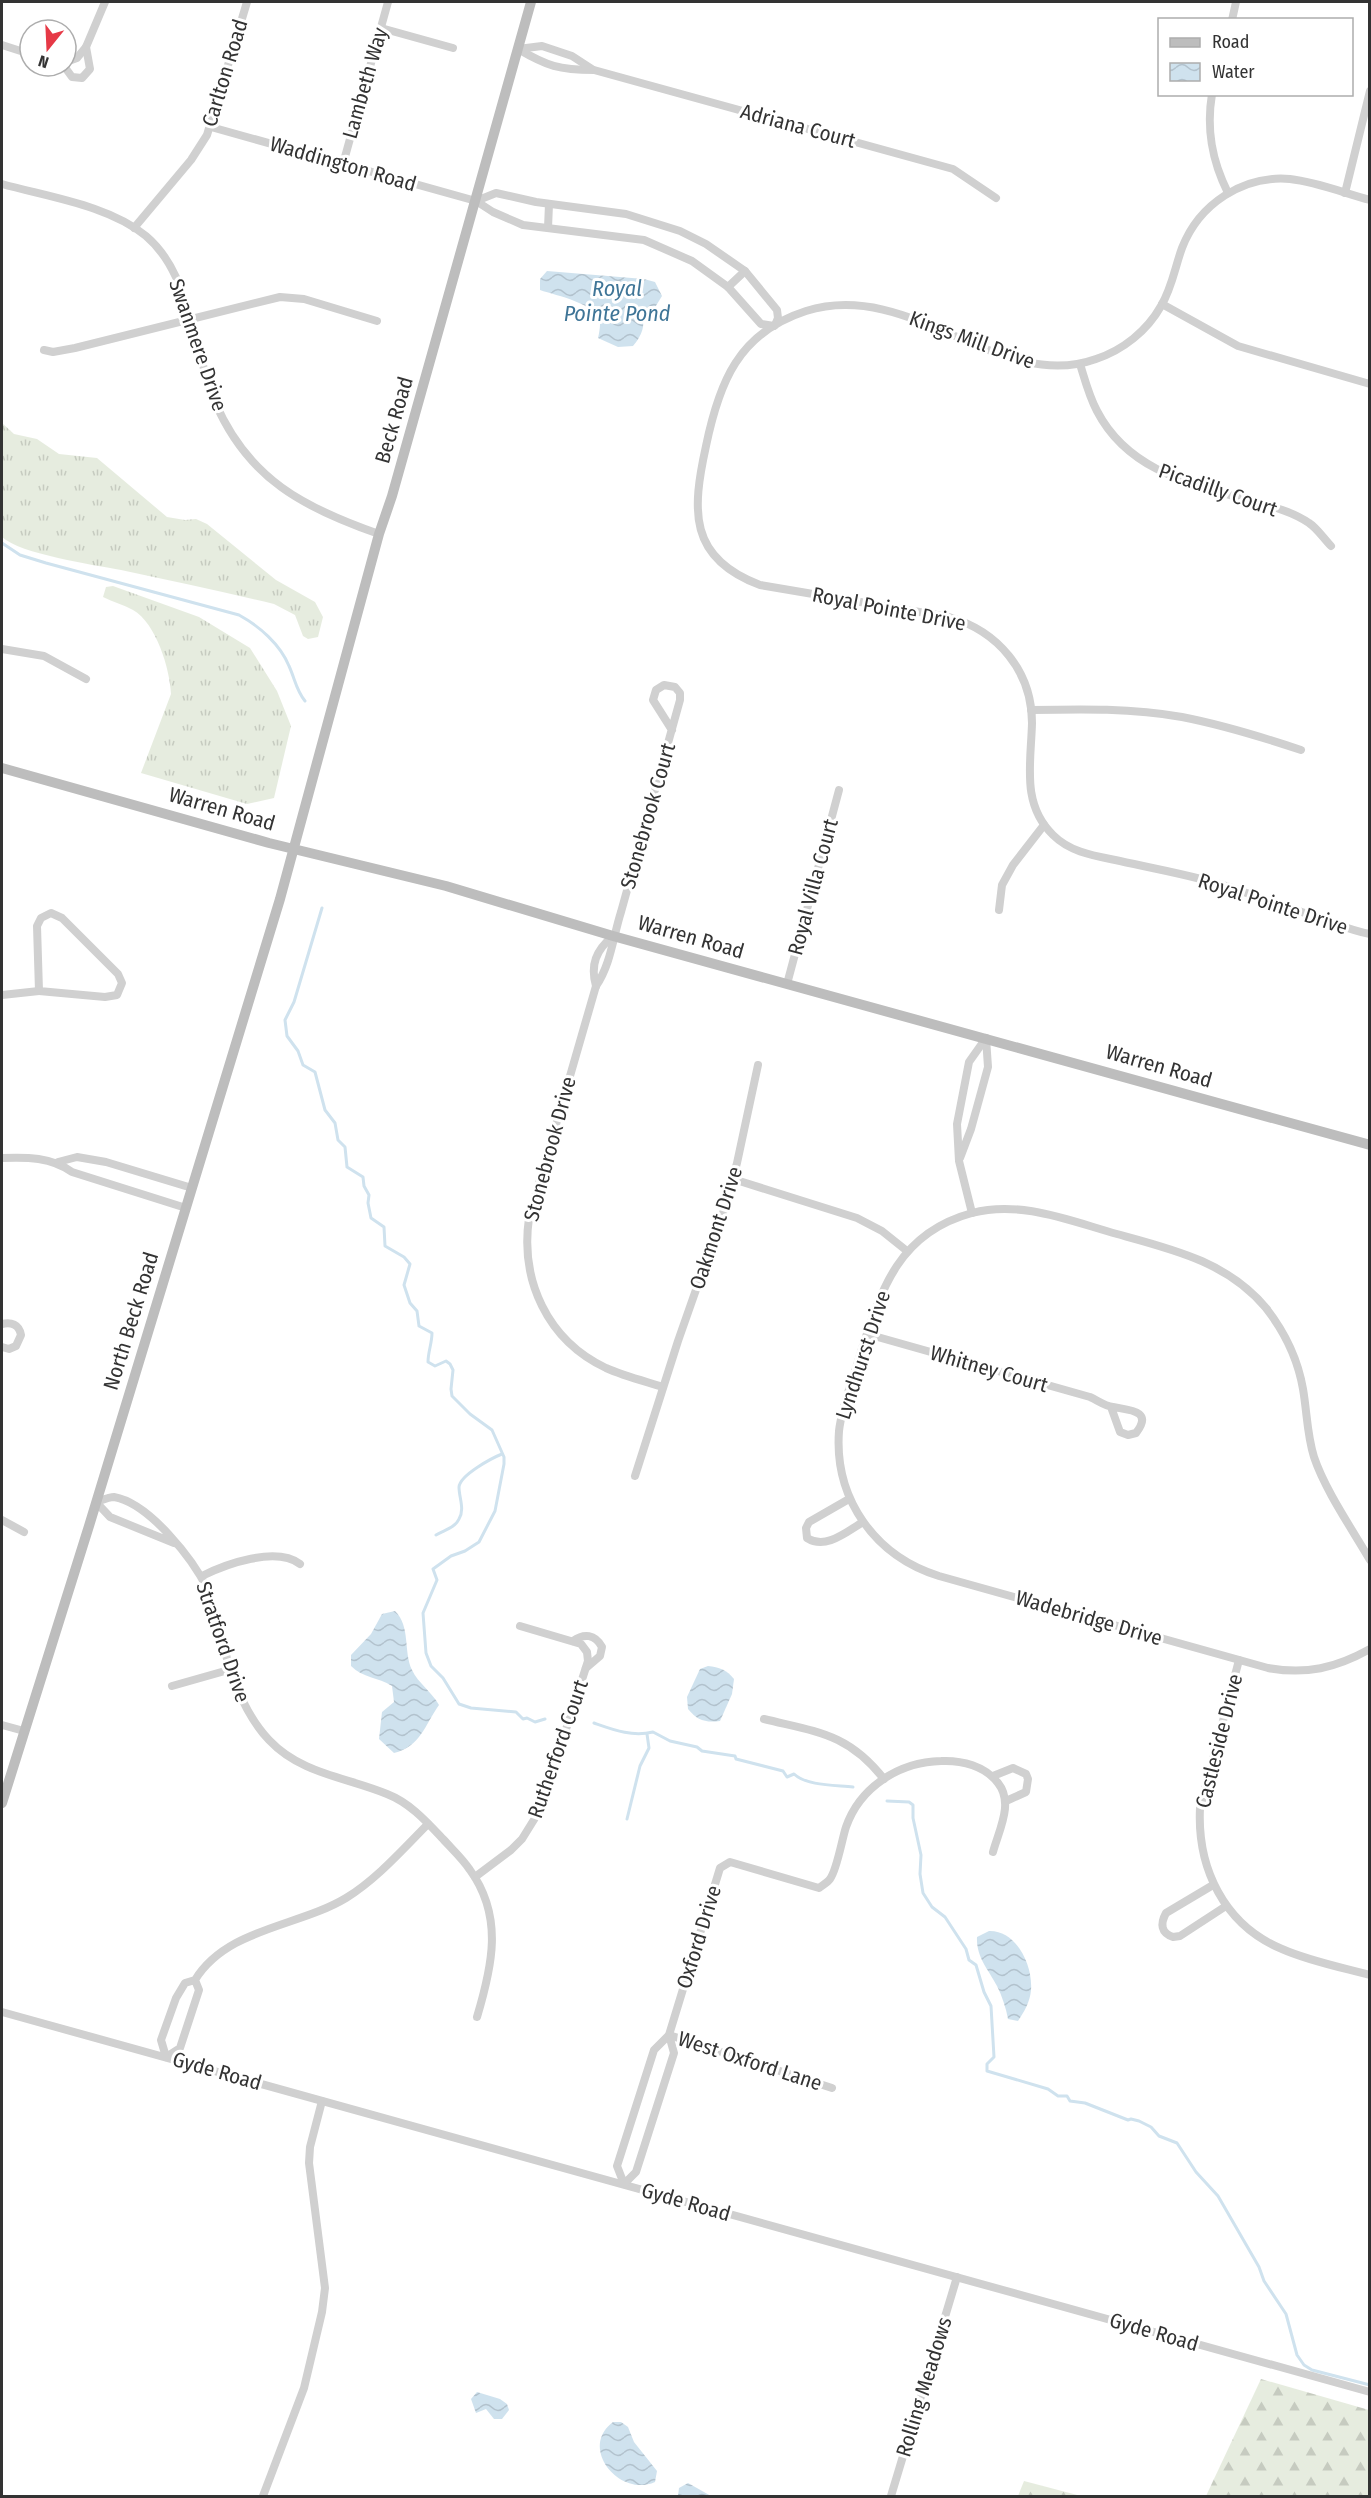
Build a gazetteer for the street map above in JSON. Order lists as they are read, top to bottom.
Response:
{
  "streets": {
    "main road": ["Beck Road", "Warren Road", "North Beck Road"],
    "street": [
      "Carlton Road",
      "Lambeth Way",
      "Adriana Court",
      "Waddington Road",
      "Kings Mill Drive",
      "Swanmere Drive",
      "Picadilly Court",
      "Royal Pointe Drive",
      "Stonebrook Court",
      "Royal Villa Court",
      "Stonebrook Drive",
      "Oakmont Drive",
      "Lyndhurst Drive",
      "Whitney Court",
      "Wadebridge Drive",
      "Stratford Drive",
      "Castleside Drive",
      "Rutherford Court",
      "Oxford Drive",
      "West Oxford Lane",
      "Gyde Road",
      "Rolling Meadows"
    ]
  },
  "crossings": [
    ["Carlton Road", "Waddington Road"],
    ["Carlton Road", "Swanmere Drive"],
    ["Lambeth Way", "Waddington Road"],
    ["Adriana Court", "Beck Road"],
    ["Waddington Road", "Beck Road"],
    ["Kings Mill Drive", "Picadilly Court"],
    ["Kings Mill Drive", "Royal Pointe Drive"],
    ["Swanmere Drive", "Beck Road"],
    ["Beck Road", "Warren Road"],
    ["Beck Road", "North Beck Road"],
    ["Warren Road", "Stonebrook Court"],
    ["Warren Road", "Royal Villa Court"],
    ["Warren Road", "Stonebrook Drive"],
    ["Warren Road", "North Beck Road"],
    ["Stonebrook Court", "Stonebrook Drive"],
    ["Stonebrook Drive", "Oakmont Drive"],
    ["North Beck Road", "Stratford Drive"],
    ["Lyndhurst Drive", "Whitney Court"],
    ["Lyndhurst Drive", "Wadebridge Drive"],
    ["Wadebridge Drive", "Castleside Drive"],
    ["Stratford Drive", "Rutherford Court"],
    ["Oxford Drive", "West Oxford Lane"],
    ["Oxford Drive", "Gyde Road"],
    ["Gyde Road", "Rolling Meadows"]
  ],
  "water": ["Royal Pointe Pond"],
  "legend": ["Road", "Water"],
  "north": "bottom"
}
